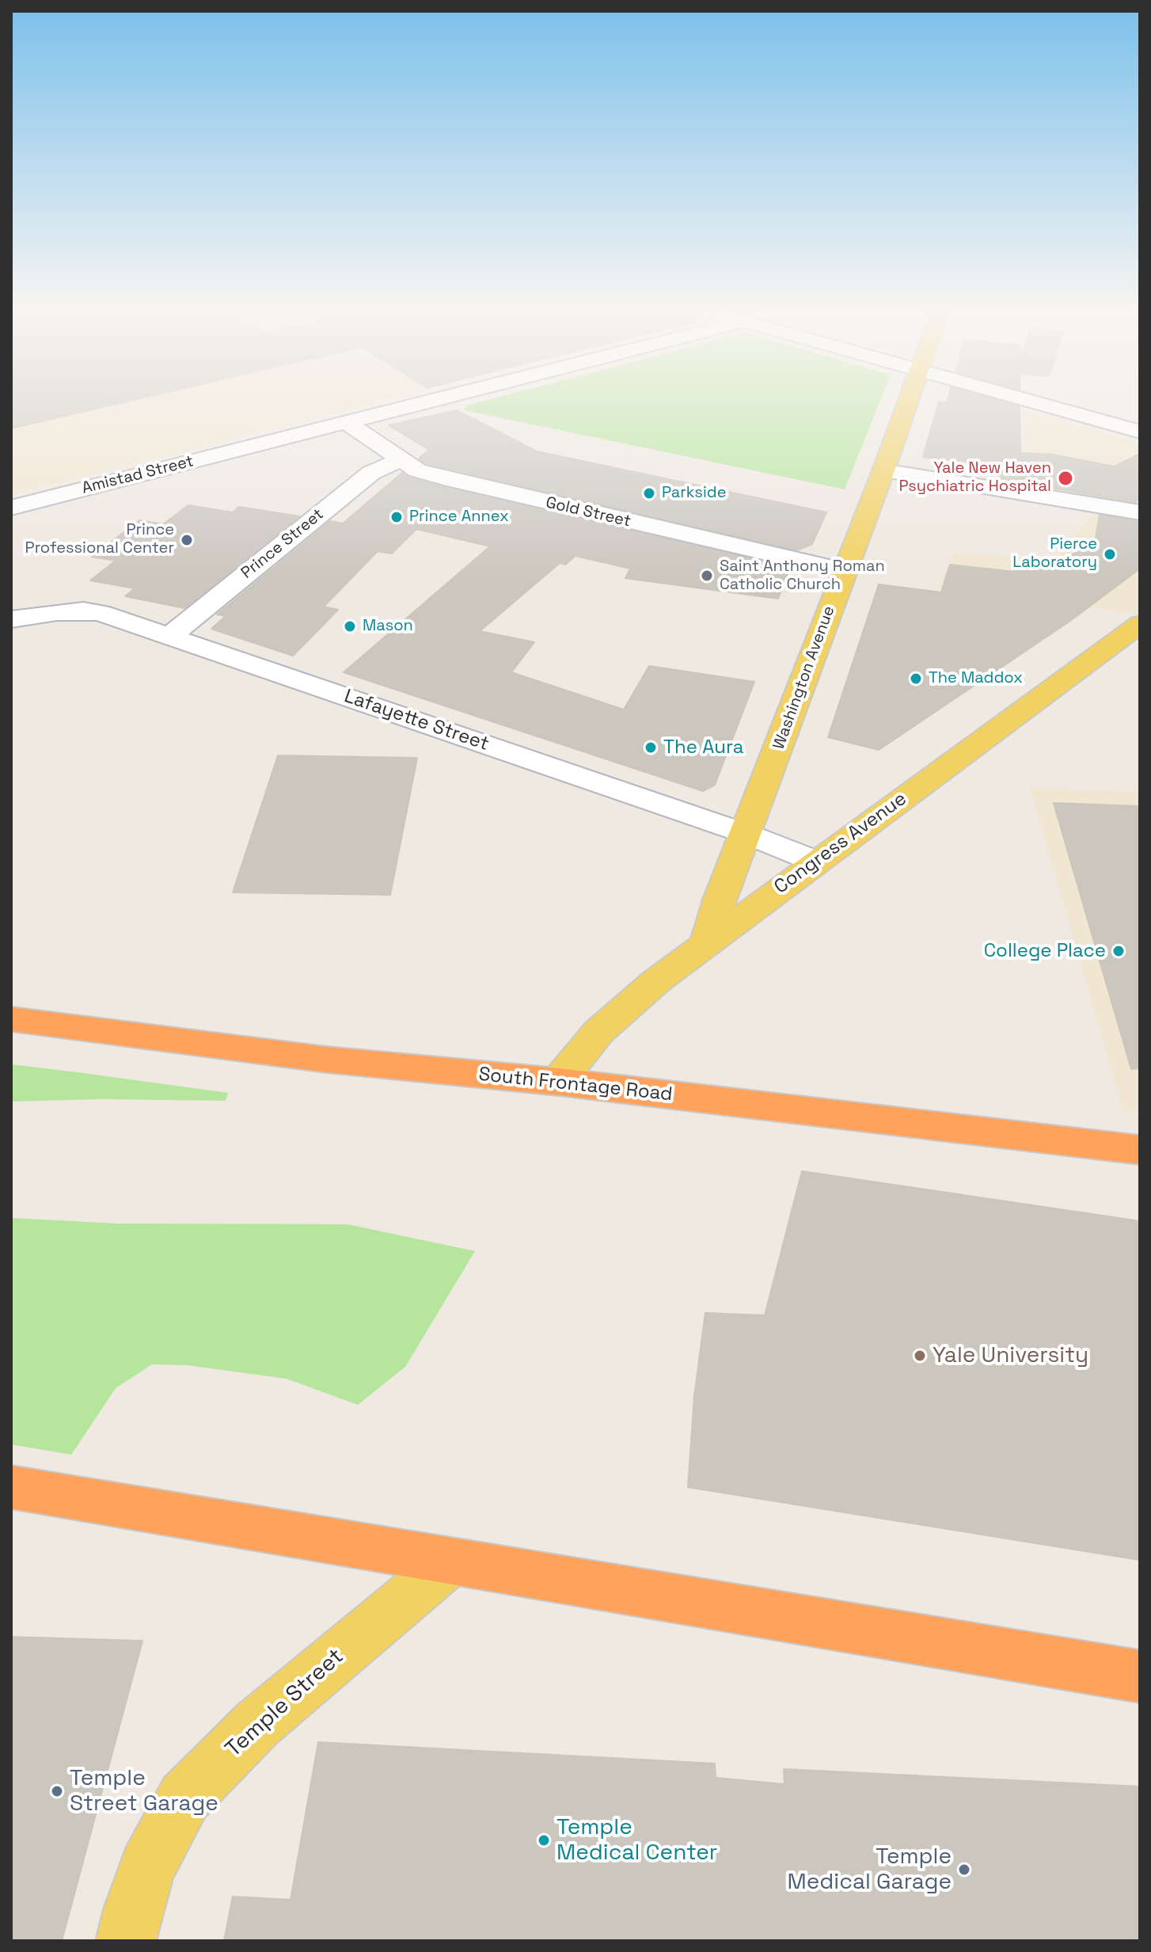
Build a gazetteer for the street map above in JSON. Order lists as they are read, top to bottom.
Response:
{
  "streets": {
    "highway": ["South Frontage Road"],
    "main road": ["Washington Avenue", "Congress Avenue", "Temple Street"],
    "street": [
      "Amistad Street",
      "Gold Street",
      "Prince Street",
      "Lafayette Street"
    ]
  },
  "crossings": [
    ["Amistad Street", "Gold Street"],
    ["Gold Street", "Prince Street"],
    ["Gold Street", "Washington Avenue"],
    ["Prince Street", "Lafayette Street"],
    ["Washington Avenue", "Lafayette Street"],
    ["Washington Avenue", "Congress Avenue"],
    ["Lafayette Street", "Congress Avenue"],
    ["Congress Avenue", "South Frontage Road"]
  ],
  "places": [
    "Yale New Haven Psychiatric Hospital",
    "Parkside",
    "Prince Annex",
    "Prince Professional Center",
    "Pierce Laboratory",
    "Saint Anthony Roman Catholic Church",
    "Mason",
    "The Maddox",
    "The Aura",
    "College Place",
    "Yale University",
    "Temple Street Garage",
    "Temple Medical Center",
    "Temple Medical Garage"
  ]
}
